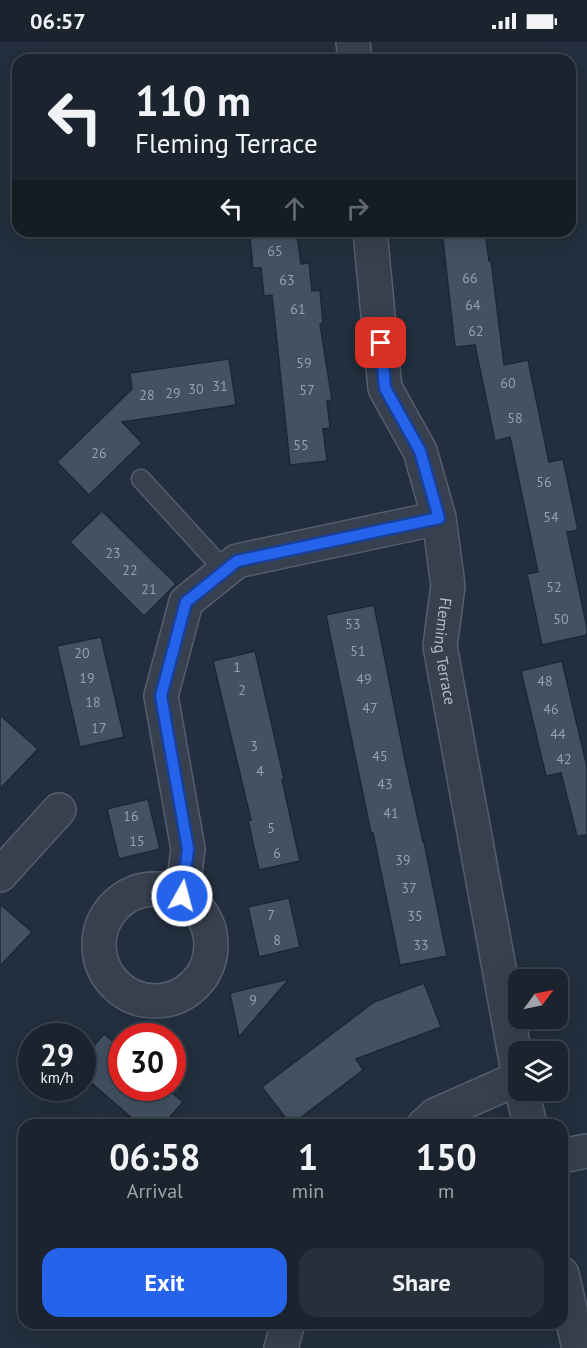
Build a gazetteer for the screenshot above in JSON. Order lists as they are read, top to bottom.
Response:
{
  "streets": {
    "street": ["Fleming Terrace"]
  },
  "house_numbers": [
    "65",
    "66",
    "63",
    "64",
    "61",
    "62",
    "59",
    "60",
    "31",
    "30",
    "57",
    "29",
    "28",
    "58",
    "55",
    "26",
    "56",
    "54",
    "23",
    "22",
    "52",
    "21",
    "50",
    "53",
    "51",
    "20",
    "1",
    "19",
    "49",
    "48",
    "2",
    "18",
    "47",
    "46",
    "17",
    "44",
    "3",
    "45",
    "42",
    "4",
    "43",
    "41",
    "16",
    "5",
    "15",
    "6",
    "39",
    "37",
    "7",
    "35",
    "8",
    "33",
    "9"
  ],
  "north": "top right",
  "page": {
    "status": "06:57",
    "turn": ["110 m", "Fleming Terrace"],
    "speed": "29 km/h",
    "limit": "30",
    "eta": [
      "06:58",
      "Arrival",
      "1",
      "min",
      "150",
      "m"
    ],
    "buttons": ["Exit", "Share"]
  }
}
